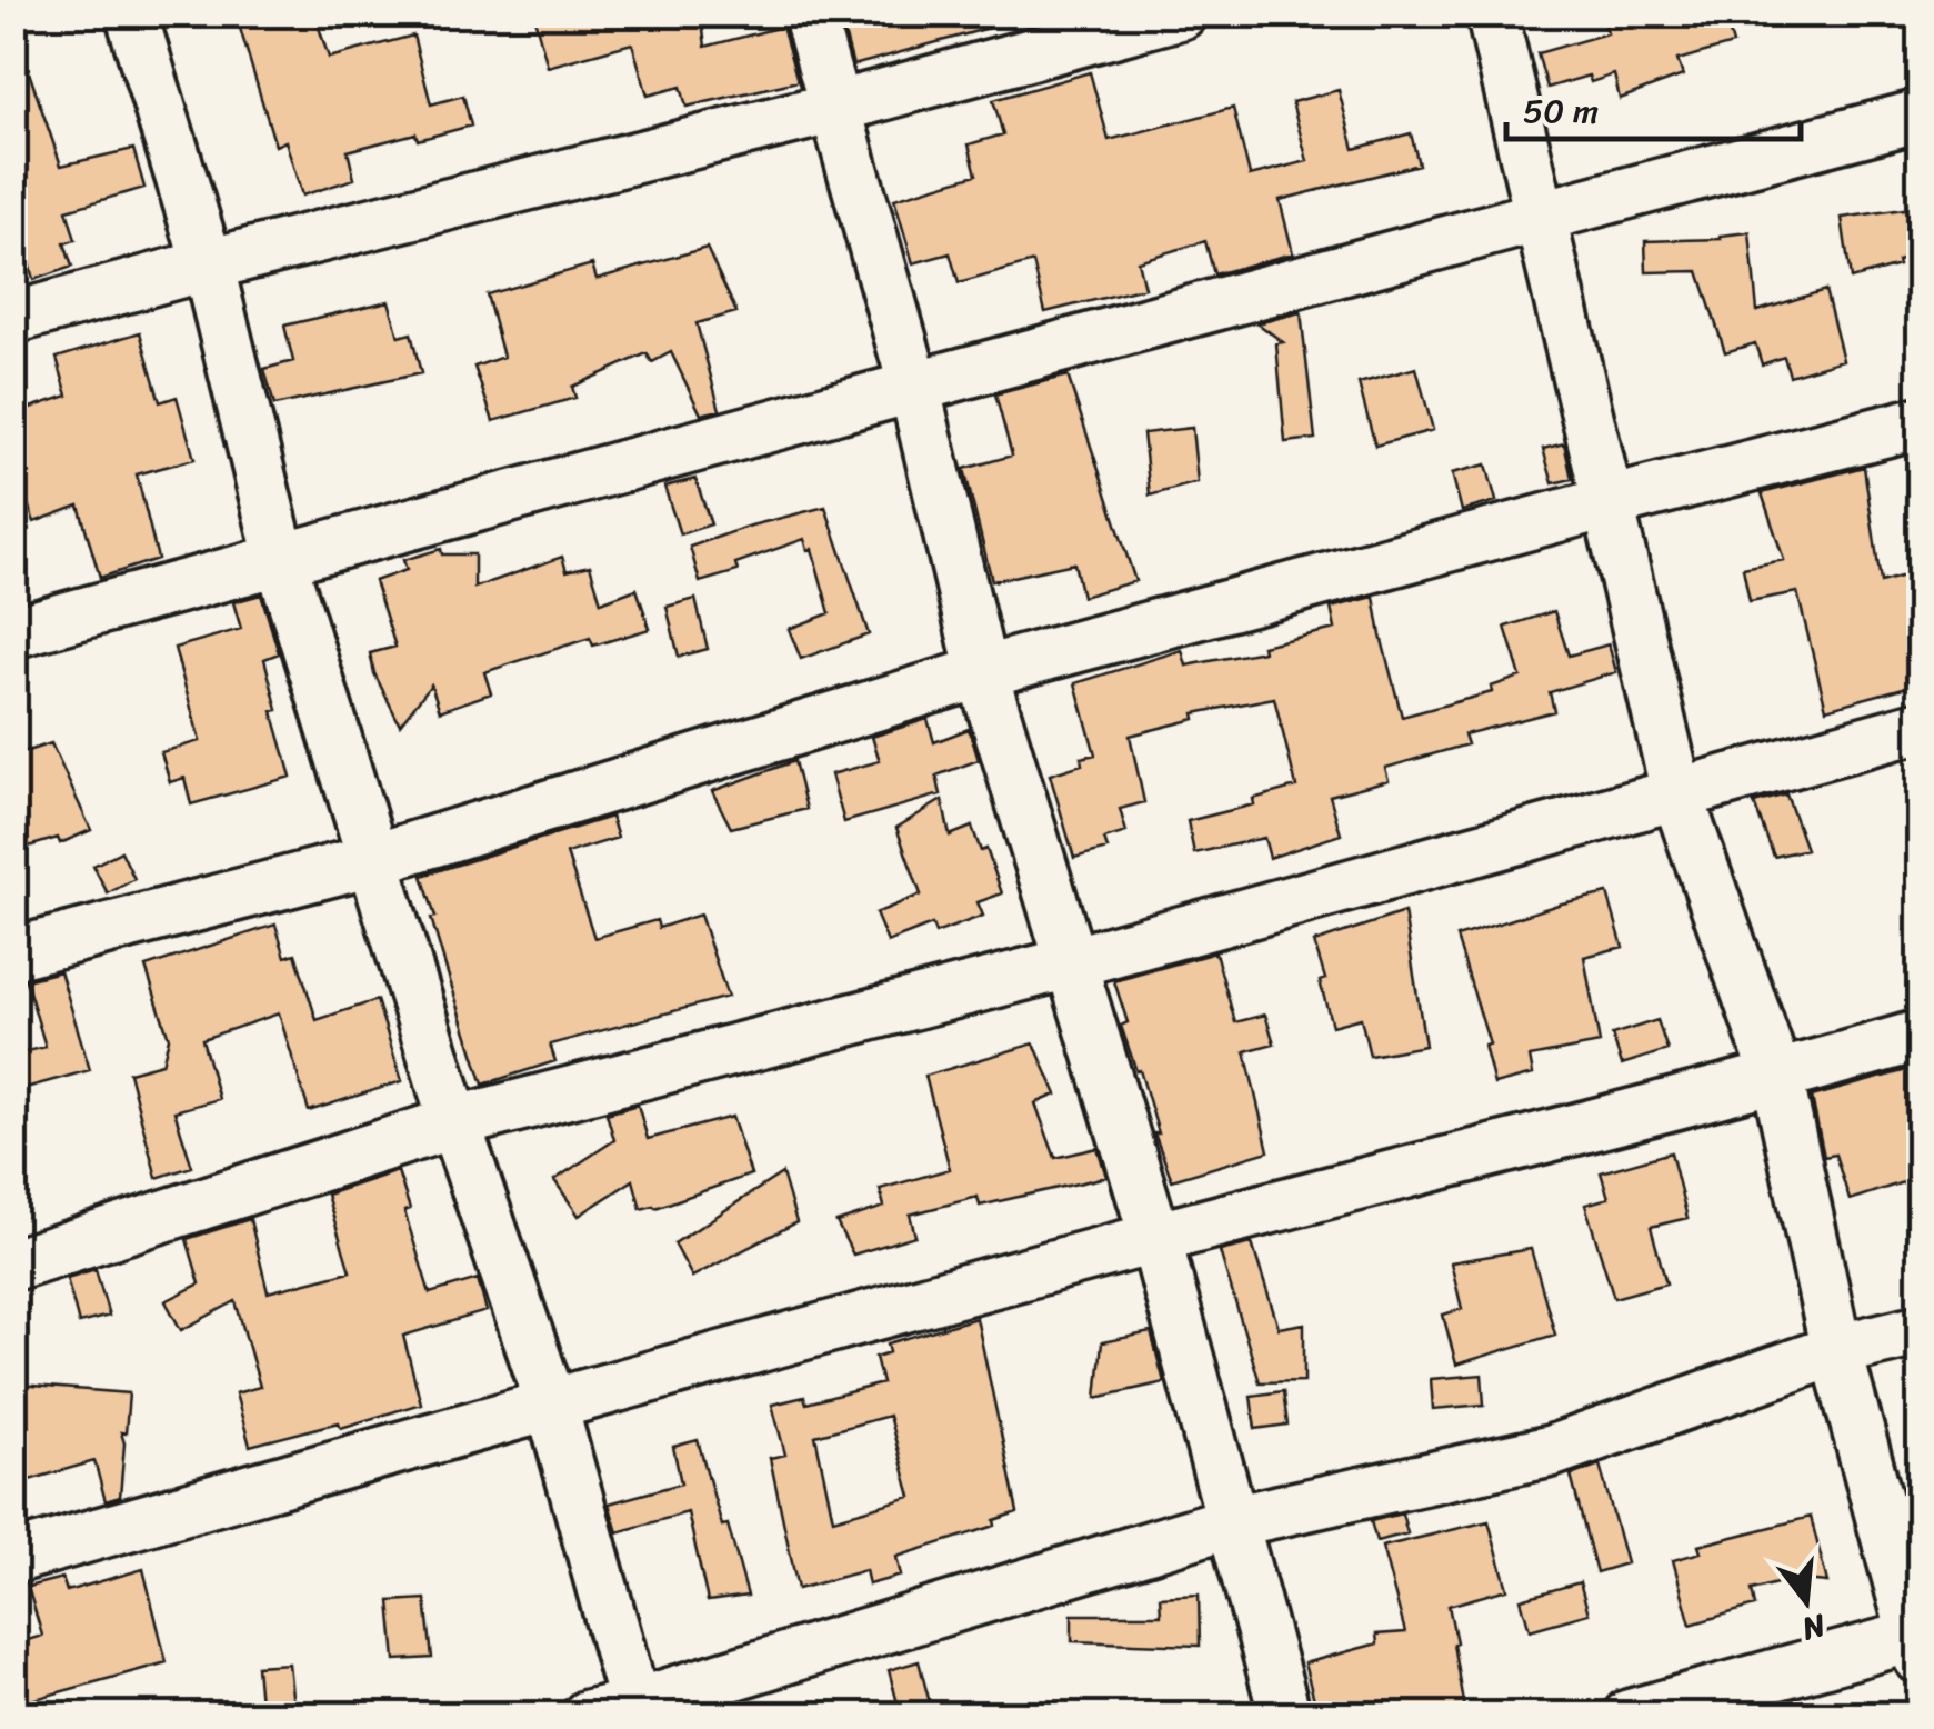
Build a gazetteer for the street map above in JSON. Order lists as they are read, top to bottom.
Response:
{
  "scale_bar": "50 m",
  "north": "bottom"
}
